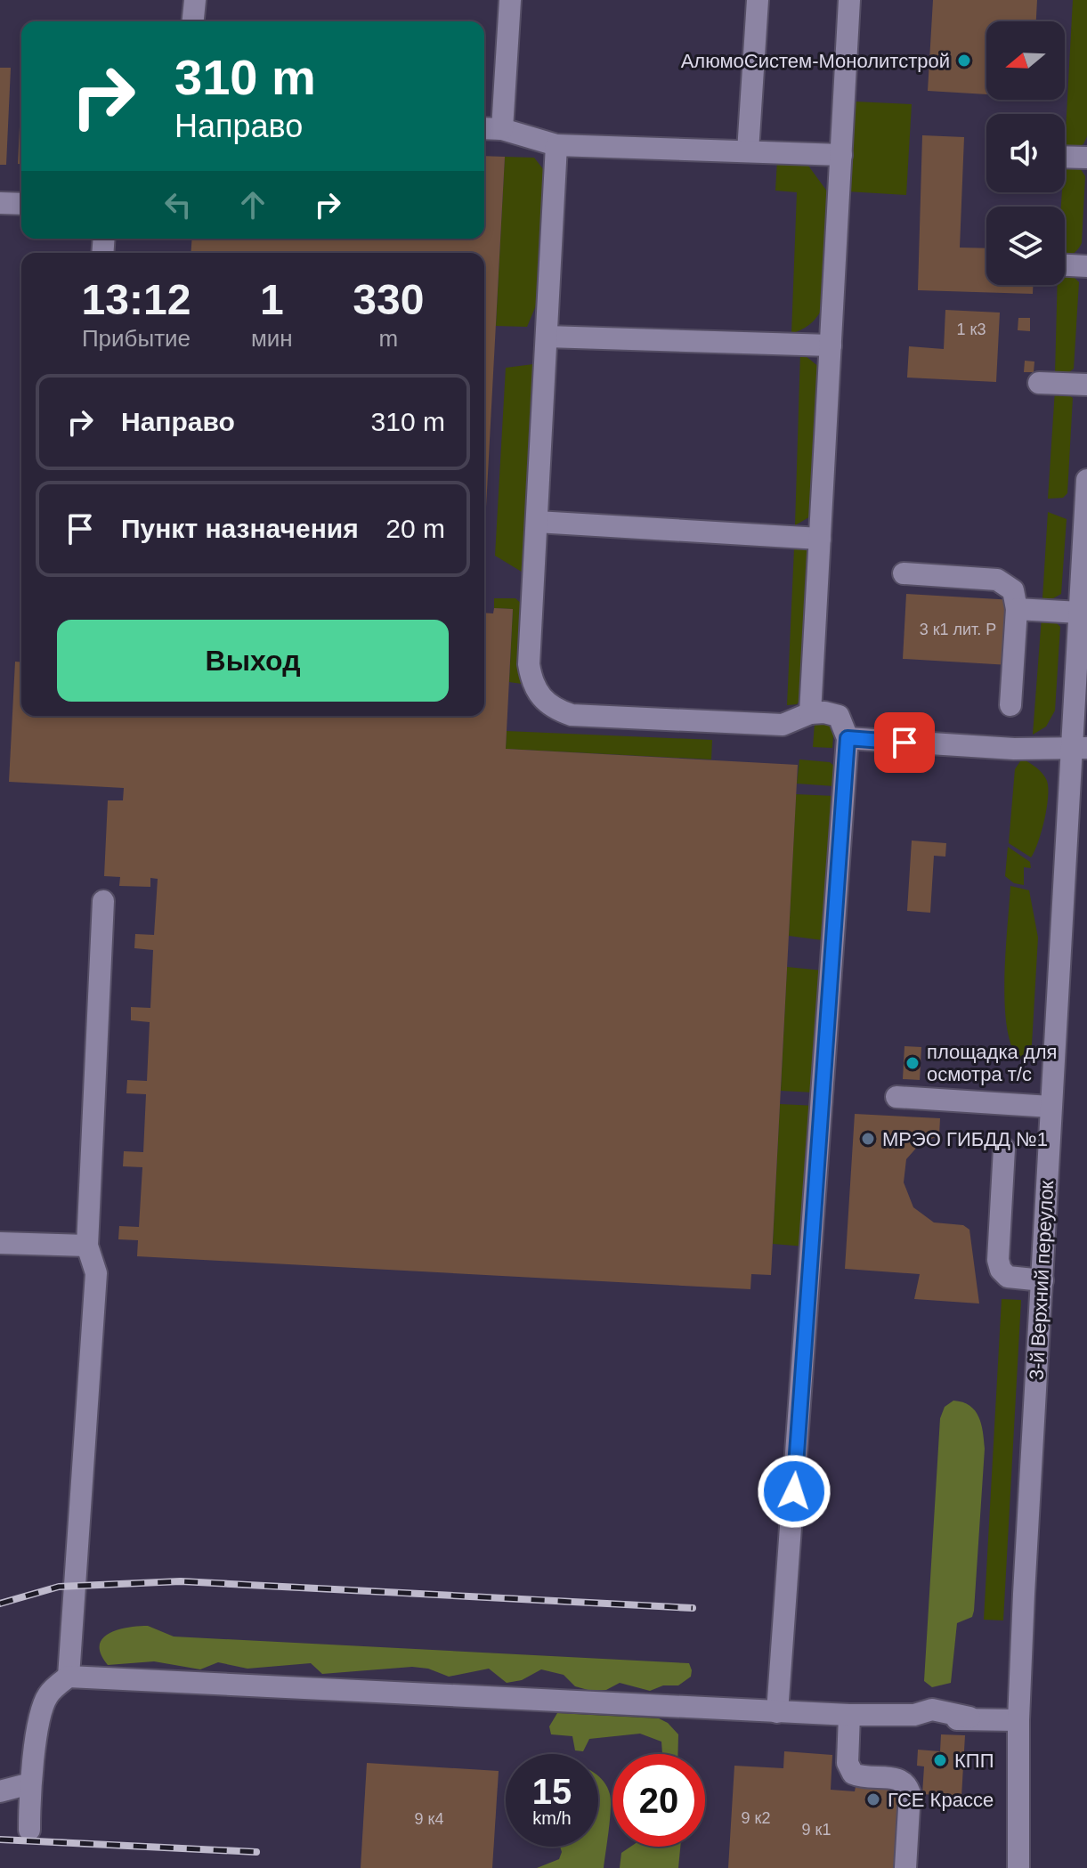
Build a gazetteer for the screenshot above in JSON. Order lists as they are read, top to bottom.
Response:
{
  "streets": {
    "street": ["3-й Верхний переулок"]
  },
  "places": [
    "АлюмоСистем-Монолитстрой",
    "площадка для осмотра т/с",
    "МРЭО ГИБДД №1",
    "КПП",
    "ГСЕ Крассе"
  ],
  "house_numbers": [
    "1 к3",
    "3 к1 лит. Р",
    "9 к2",
    "9 к4",
    "9 к1"
  ],
  "north": "left",
  "page": {
    "turn": ["310 m", "Направо"],
    "eta": [
      "13:12",
      "Прибытие",
      "1",
      "мин",
      "330",
      "m"
    ],
    "list": [
      {
        "name": "Направо",
        "value": "310 m"
      },
      {
        "name": "Пункт назначения",
        "value": "20 m"
      }
    ],
    "buttons": "Выход",
    "speed": "15 km/h",
    "limit": "20"
  }
}
